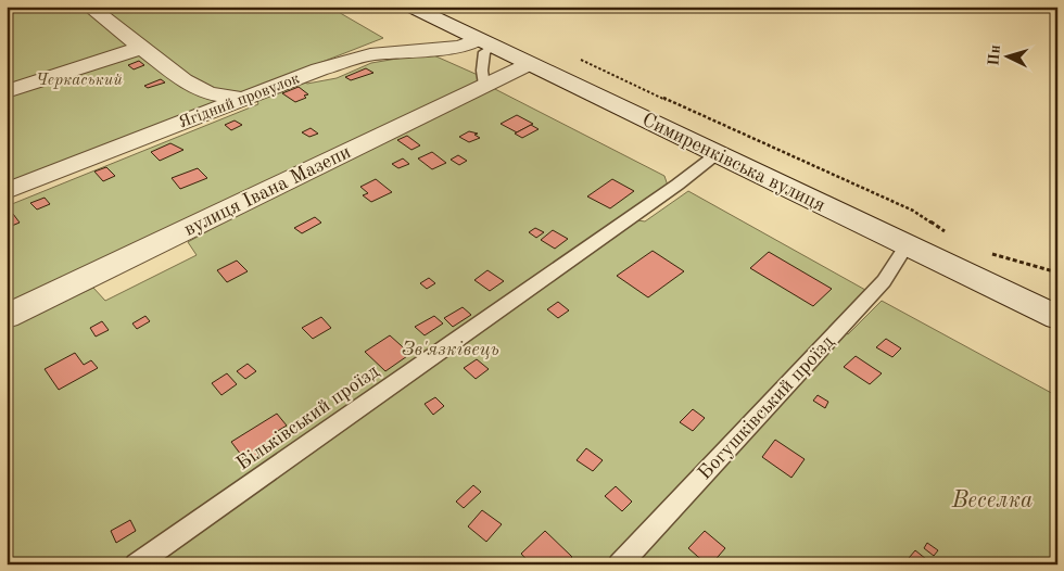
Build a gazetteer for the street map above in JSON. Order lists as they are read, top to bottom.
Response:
{
  "streets": {
    "street": ["Ягідний провулок", "Симиренківська вулиця", "вулиця Івана Мазепи"],
    "lane": ["Богушківський проїзд", "Більківський проїзд"]
  },
  "crossings": [
    ["Ягідний провулок", "Симиренківська вулиця"],
    ["Симиренківська вулиця", "вулиця Івана Мазепи"],
    ["Симиренківська вулиця", "Богушківський проїзд"],
    ["Симиренківська вулиця", "Більківський проїзд"]
  ],
  "parks": ["Черкаський", "Зв'язківець", "Веселка"],
  "north": "left"
}
